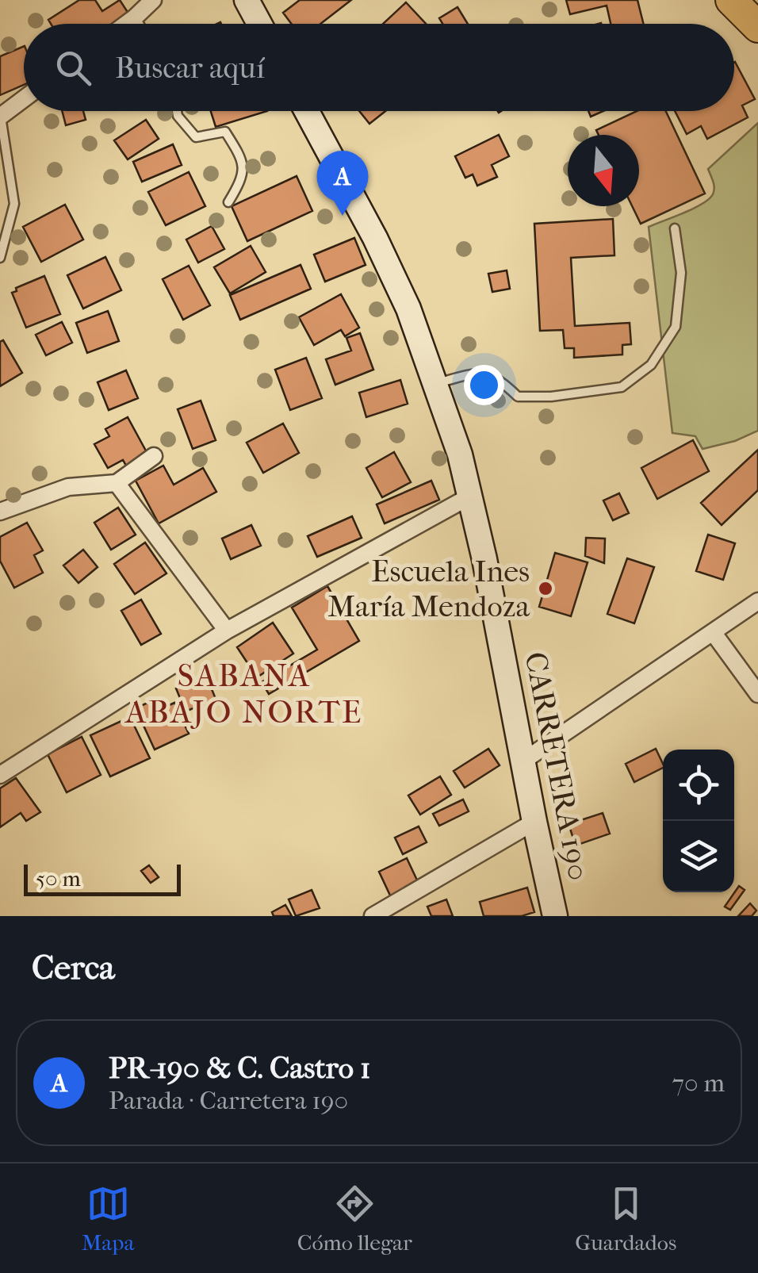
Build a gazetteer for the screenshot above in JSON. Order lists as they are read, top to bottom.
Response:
{
  "streets": {
    "street": ["CARRETERA 190"]
  },
  "districts": ["SABANA ABAJO NORTE"],
  "places": ["Escuela Ines María Mendoza"],
  "scale_bar": "50 m",
  "north": "bottom",
  "page": {
    "search": "Buscar aquí",
    "pins": "A",
    "scale": "50 m",
    "heading": "Cerca",
    "list": [
      {
        "mark": "A",
        "name": "PR-190 & C. Castro 1",
        "note": "Parada · Carretera 190",
        "value": "70 m"
      }
    ],
    "nav": ["Mapa", "Cómo llegar", "Guardados"]
  }
}
